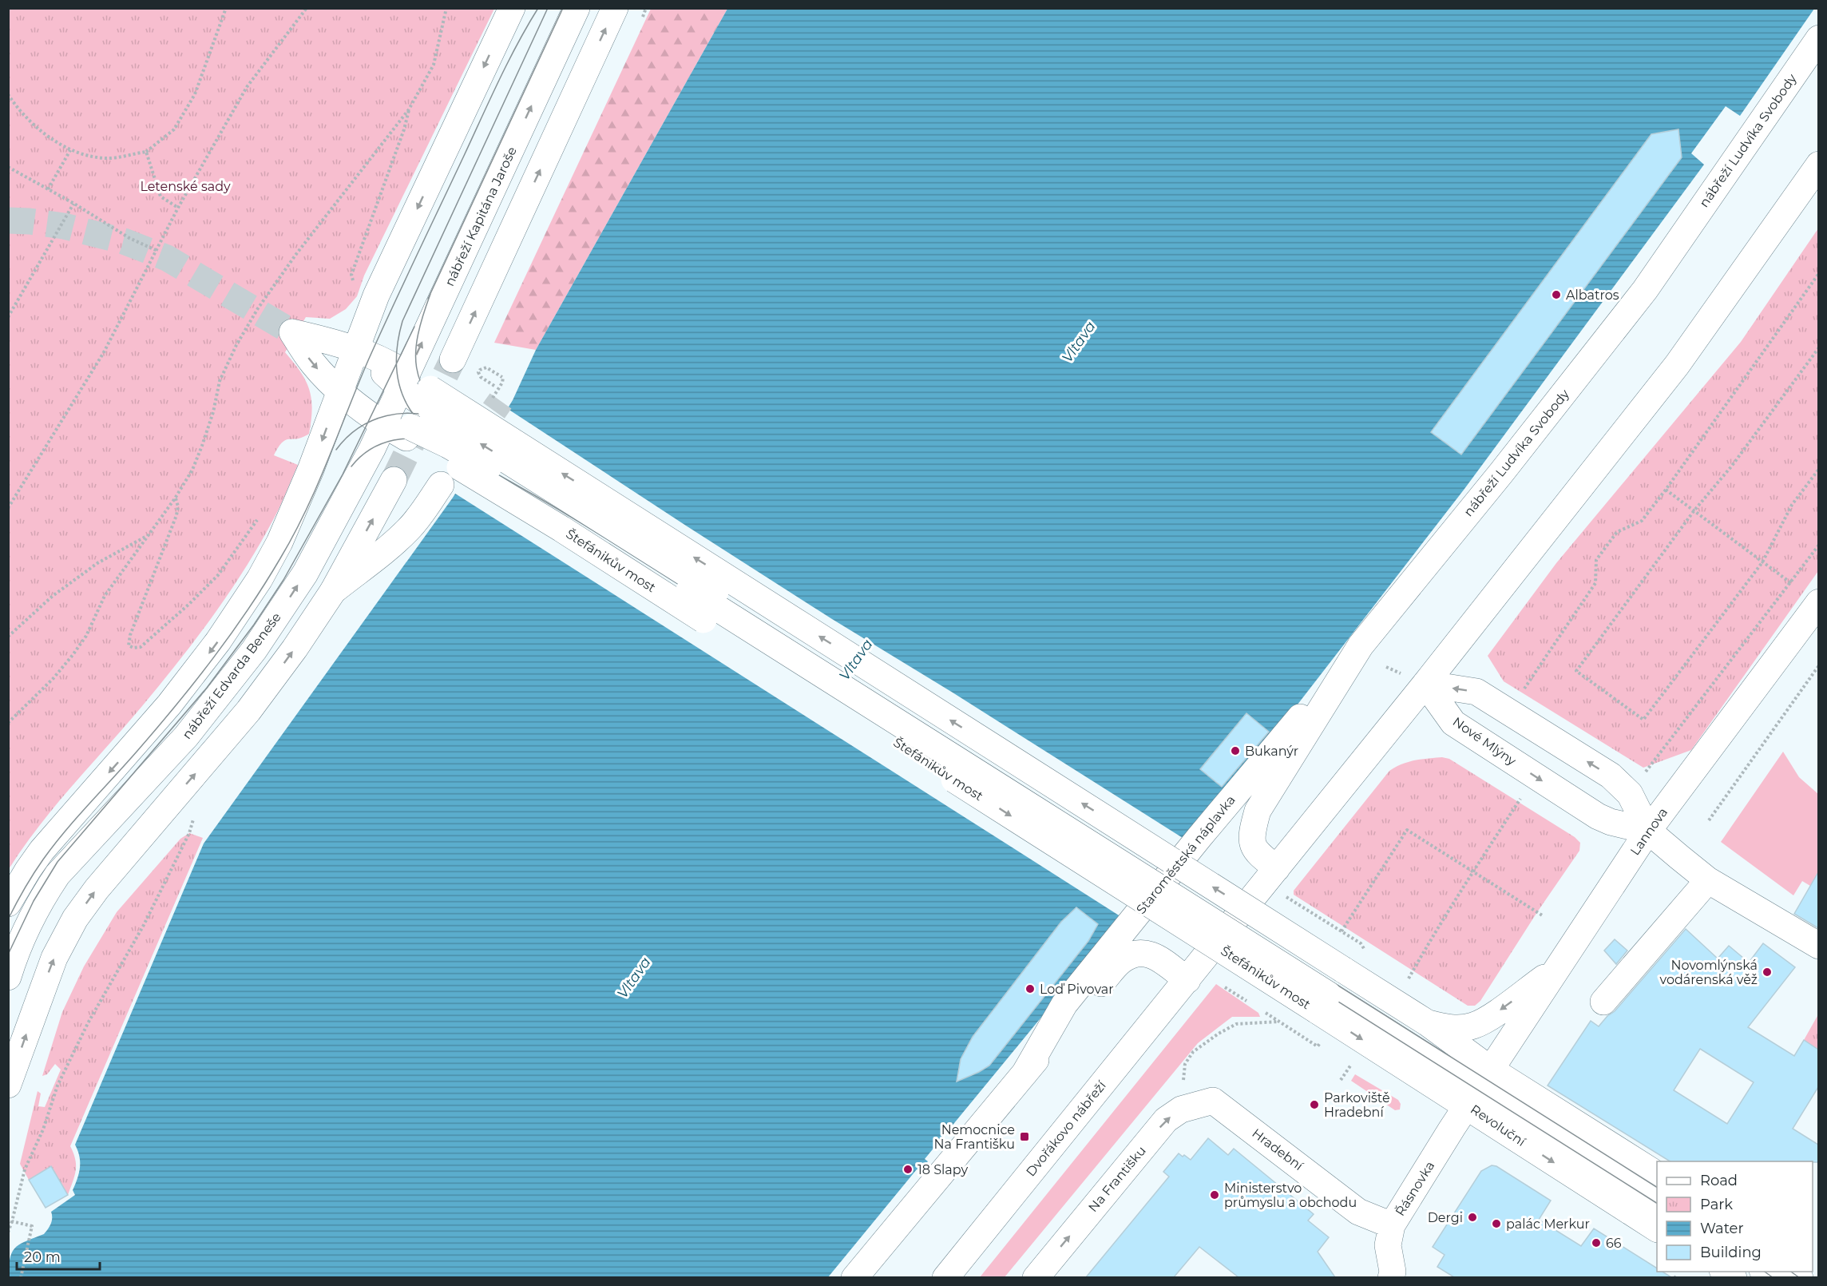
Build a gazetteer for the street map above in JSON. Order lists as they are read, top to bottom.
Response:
{
  "streets": {
    "street": [
      "nábřeží Ludvíka Svobody",
      "nábřeží Kapitána Jaroše",
      "Štefánikův most",
      "nábřeží Edvarda Beneše",
      "Nové Mlýny",
      "Lannova",
      "Staroměstská náplavka",
      "Revoluční",
      "Dvořákovo nábřeží",
      "Hradební",
      "Na Františku",
      "Řásnovka"
    ]
  },
  "crossings": [
    ["nábřeží Ludvíka Svobody", "Staroměstská náplavka"],
    ["nábřeží Kapitána Jaroše", "Štefánikův most"],
    ["nábřeží Kapitána Jaroše", "nábřeží Edvarda Beneše"],
    ["Štefánikův most", "nábřeží Edvarda Beneše"],
    ["Štefánikův most", "Lannova"],
    ["Štefánikův most", "Revoluční"],
    ["Štefánikův most", "Řásnovka"],
    ["Nové Mlýny", "Lannova"],
    ["Lannova", "Revoluční"],
    ["Lannova", "Řásnovka"],
    ["Staroměstská náplavka", "Dvořákovo nábřeží"],
    ["Revoluční", "Řásnovka"],
    ["Hradební", "Na Františku"],
    ["Hradební", "Řásnovka"]
  ],
  "one_way": ["Na Františku"],
  "water": ["Vltava"],
  "parks": ["Letenské sady"],
  "places": {
    "other": [
      "Albatros",
      "Bukanýr",
      "Novomlýnská vodárenská věž",
      "Loď Pivovar",
      "Parkoviště Hradební",
      "18 Slapy",
      "Ministerstvo průmyslu a obchodu",
      "Dergi",
      "palác Merkur",
      "66"
    ],
    "transit": ["Nemocnice Na Františku"]
  },
  "legend": [
    "Road",
    "Park",
    "Water",
    "Building"
  ],
  "scale_bar": "20 m"
}
